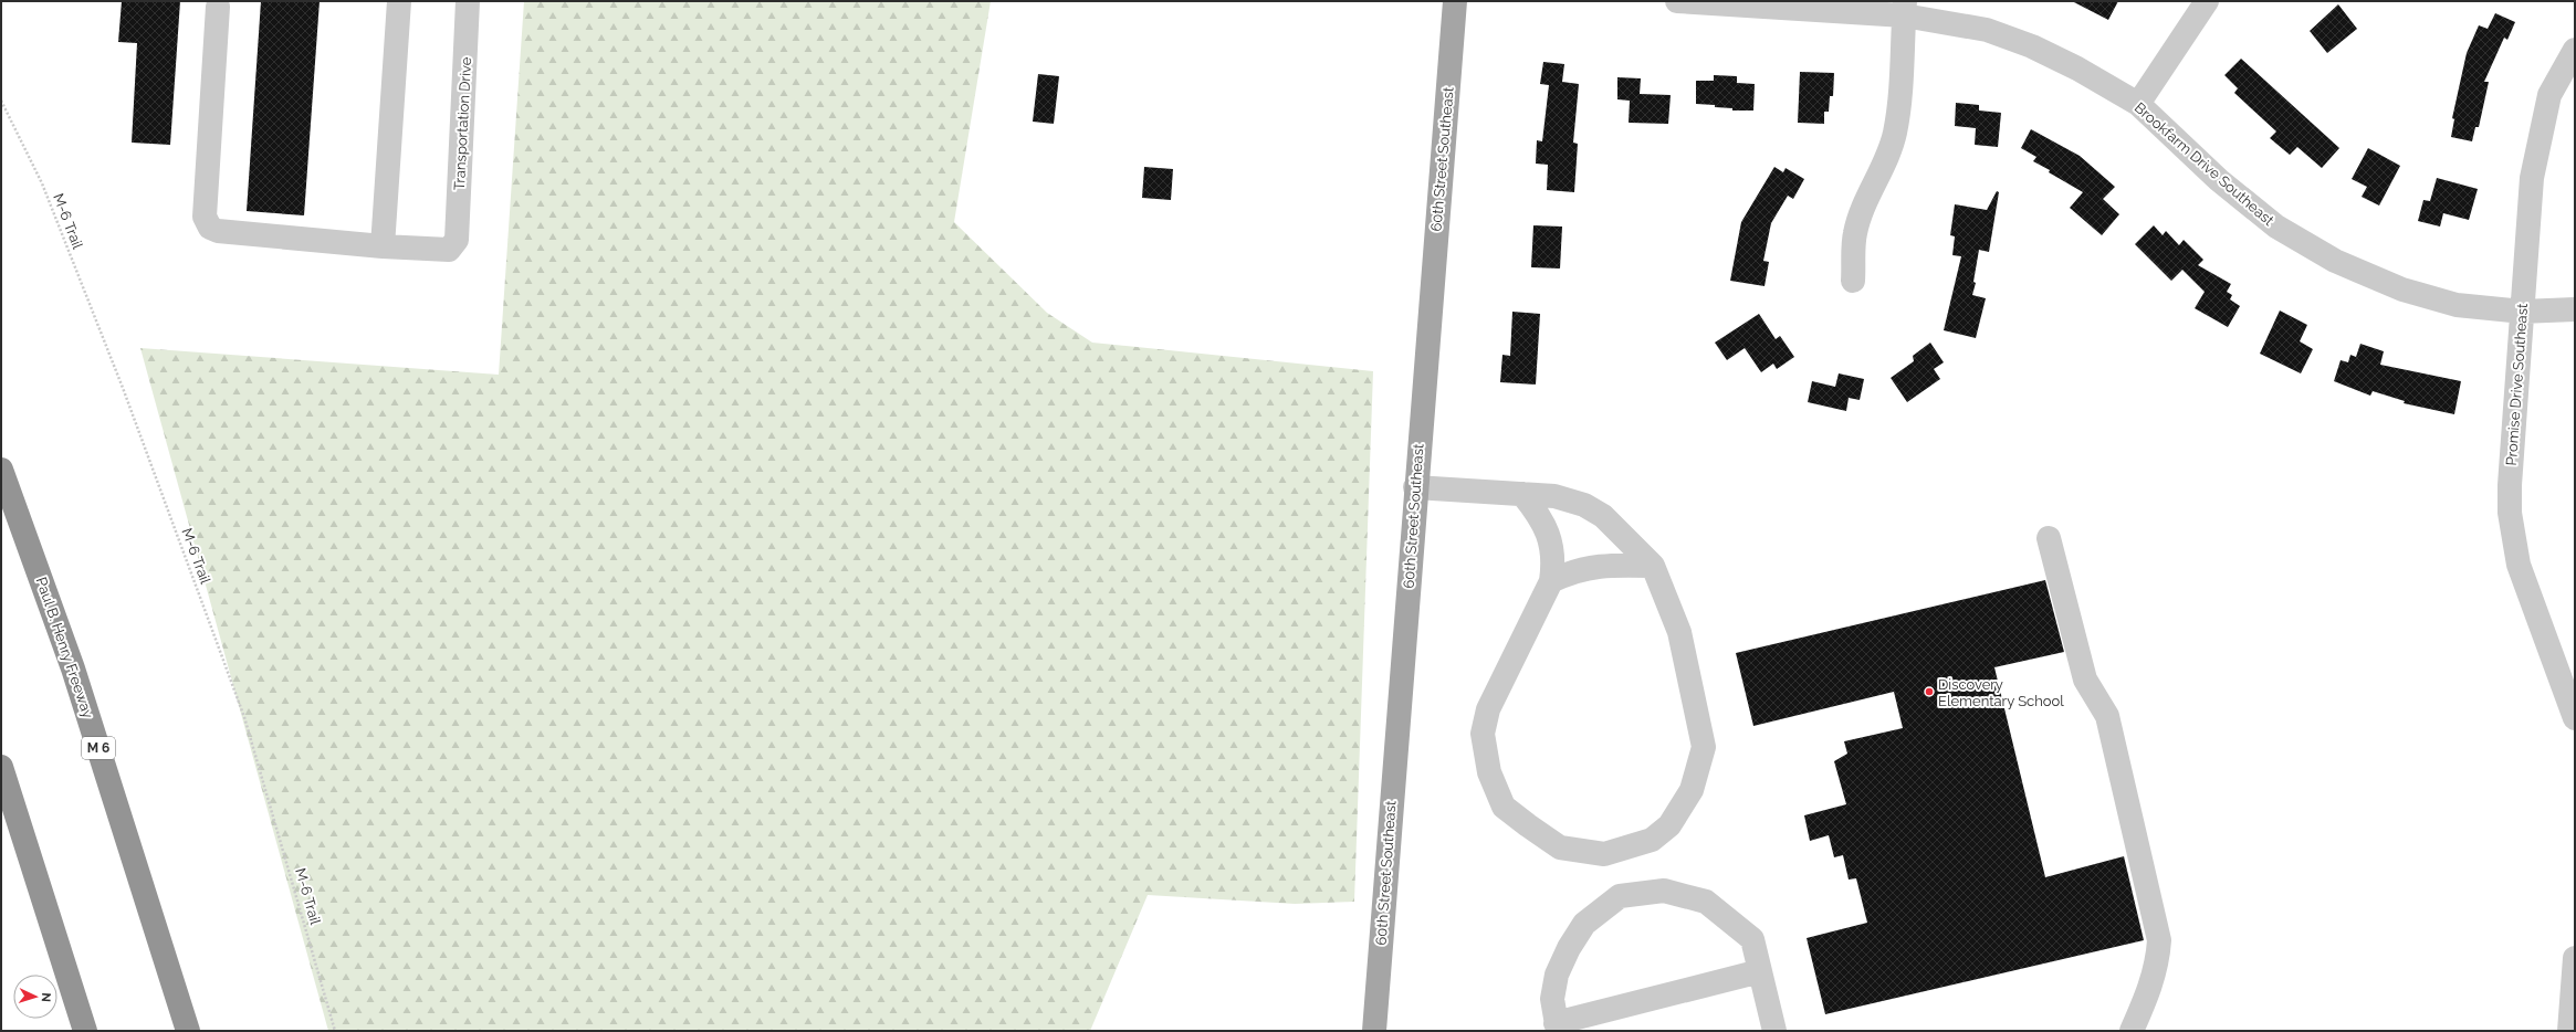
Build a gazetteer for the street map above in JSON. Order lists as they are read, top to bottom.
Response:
{
  "streets": {
    "highway": ["Paul B. Henry Freeway", "M 6"],
    "main road": ["60th Street Southeast"],
    "street": ["Transportation Drive", "Brookfarm Drive Southeast", "Promise Drive Southeast"],
    "path": ["M-6 Trail"]
  },
  "crossings": [
    ["Brookfarm Drive Southeast", "Promise Drive Southeast"]
  ],
  "places": ["Discovery Elementary School"],
  "north": "right"
}
